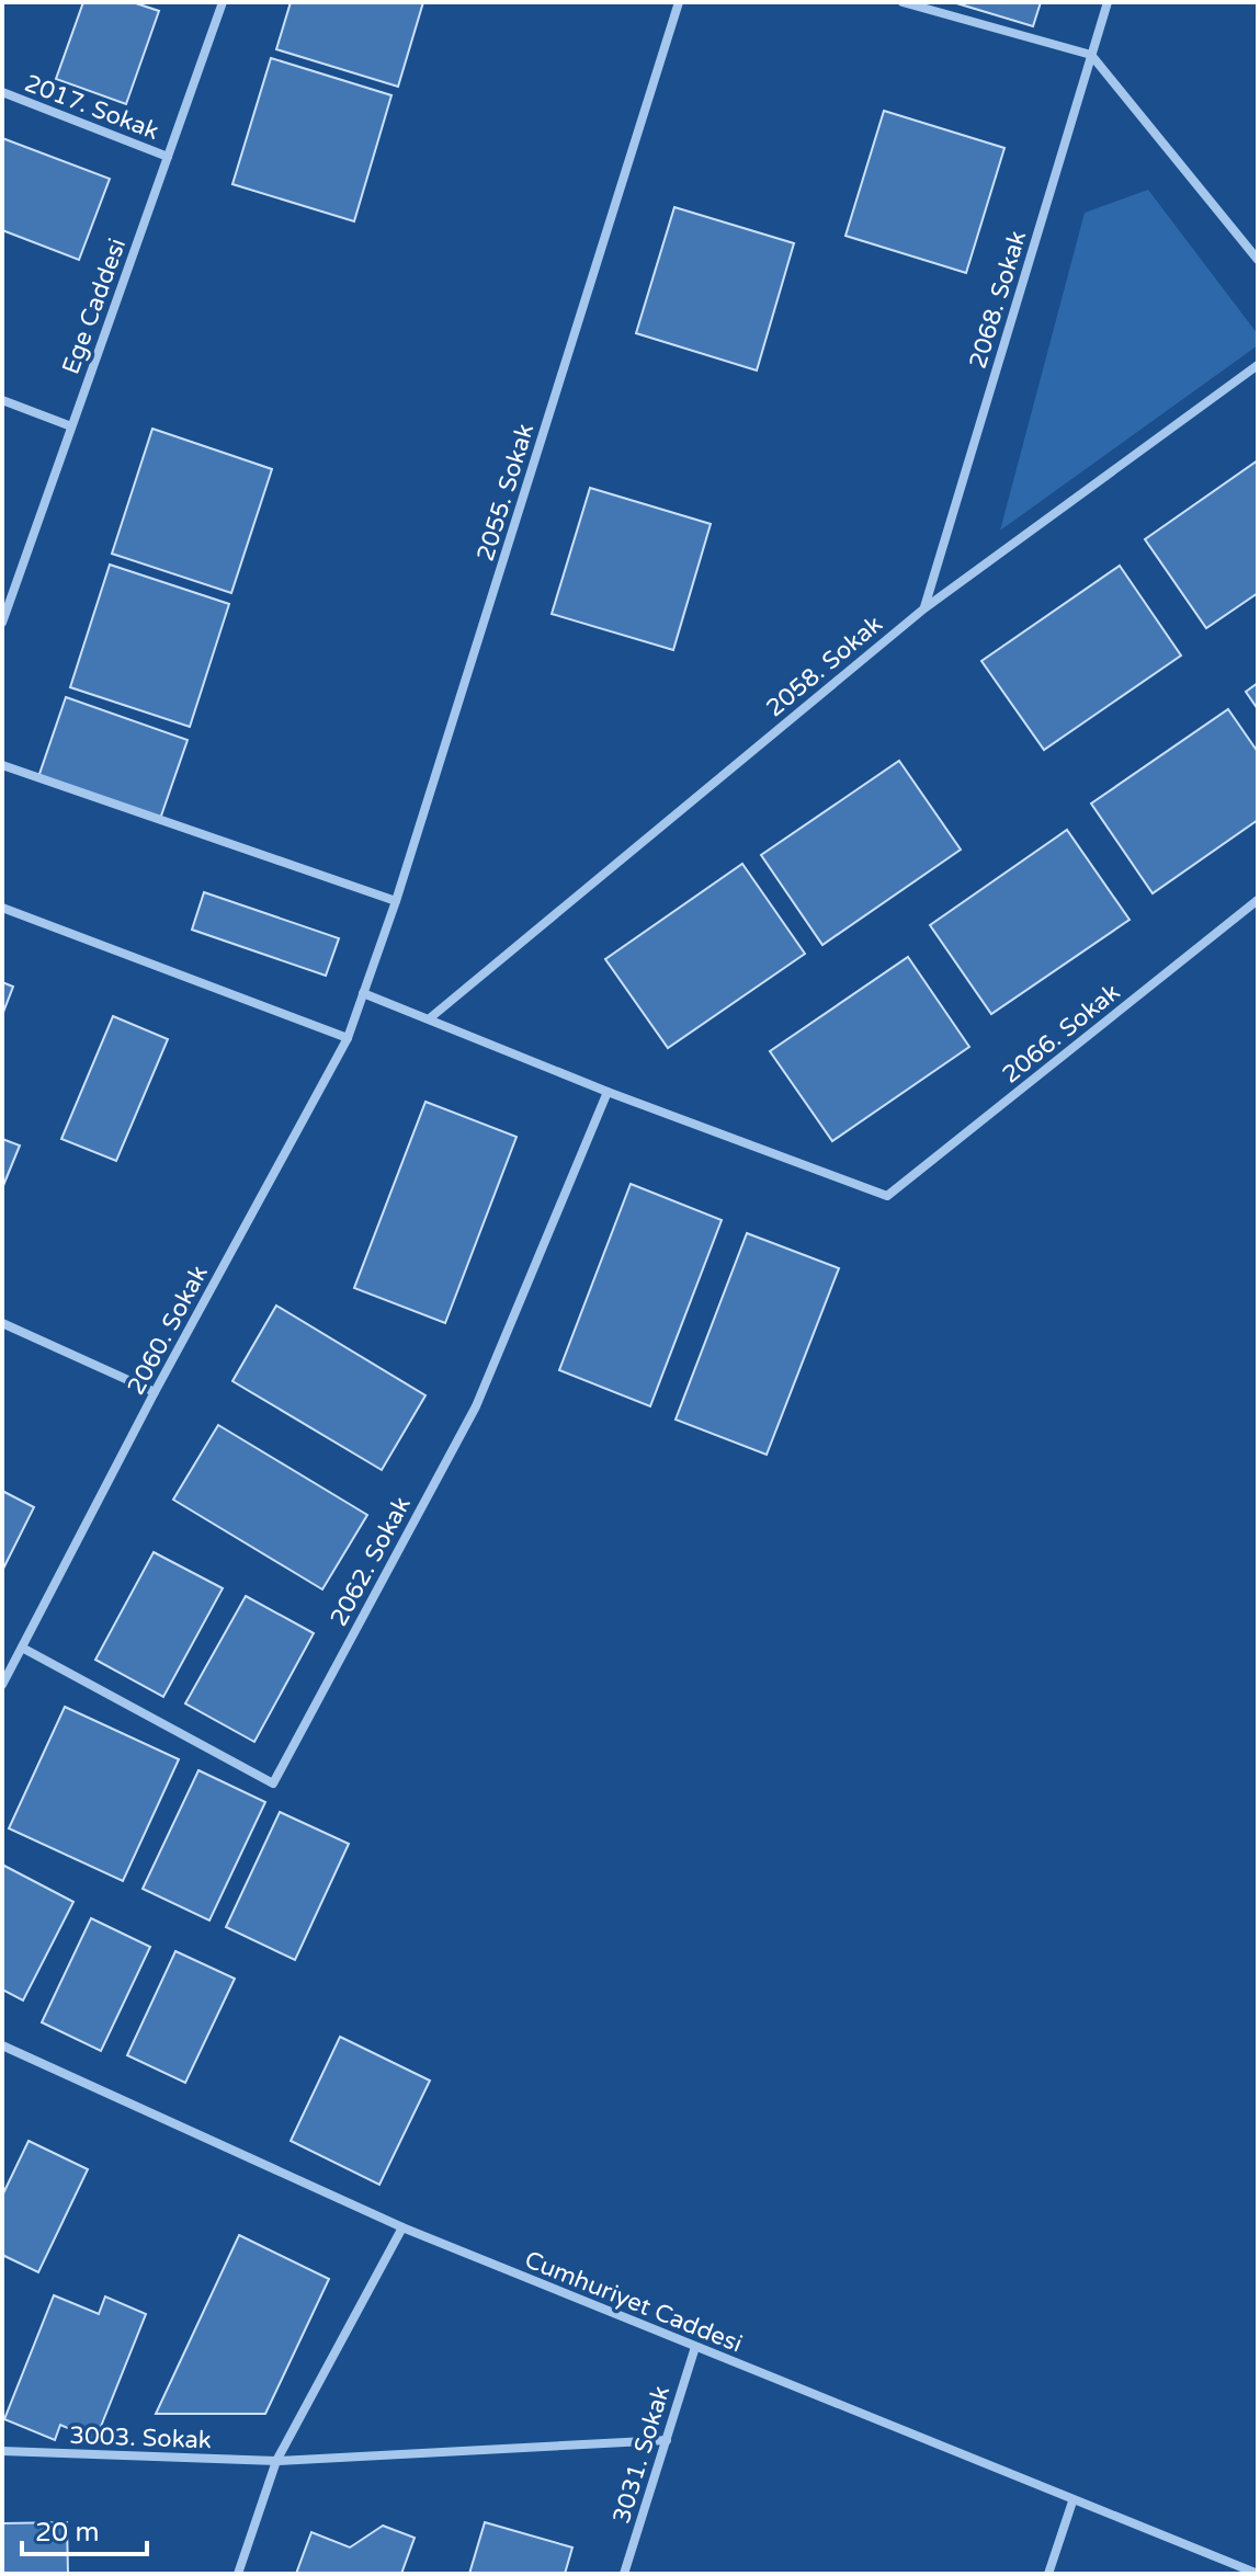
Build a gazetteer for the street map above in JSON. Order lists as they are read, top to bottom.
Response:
{
  "streets": {
    "street": [
      "2017. Sokak",
      "2068. Sokak",
      "Ege Caddesi",
      "2055. Sokak",
      "2058. Sokak",
      "2066. Sokak",
      "2060. Sokak",
      "2062. Sokak",
      "Cumhuriyet Caddesi",
      "3003. Sokak",
      "3031. Sokak"
    ]
  },
  "crossings": [
    ["2017. Sokak", "Ege Caddesi"],
    ["2068. Sokak", "2058. Sokak"],
    ["2055. Sokak", "2060. Sokak"],
    ["2066. Sokak", "2062. Sokak"],
    ["2060. Sokak", "2062. Sokak"],
    ["Cumhuriyet Caddesi", "3031. Sokak"],
    ["3003. Sokak", "3031. Sokak"]
  ],
  "scale_bar": "20 m"
}
